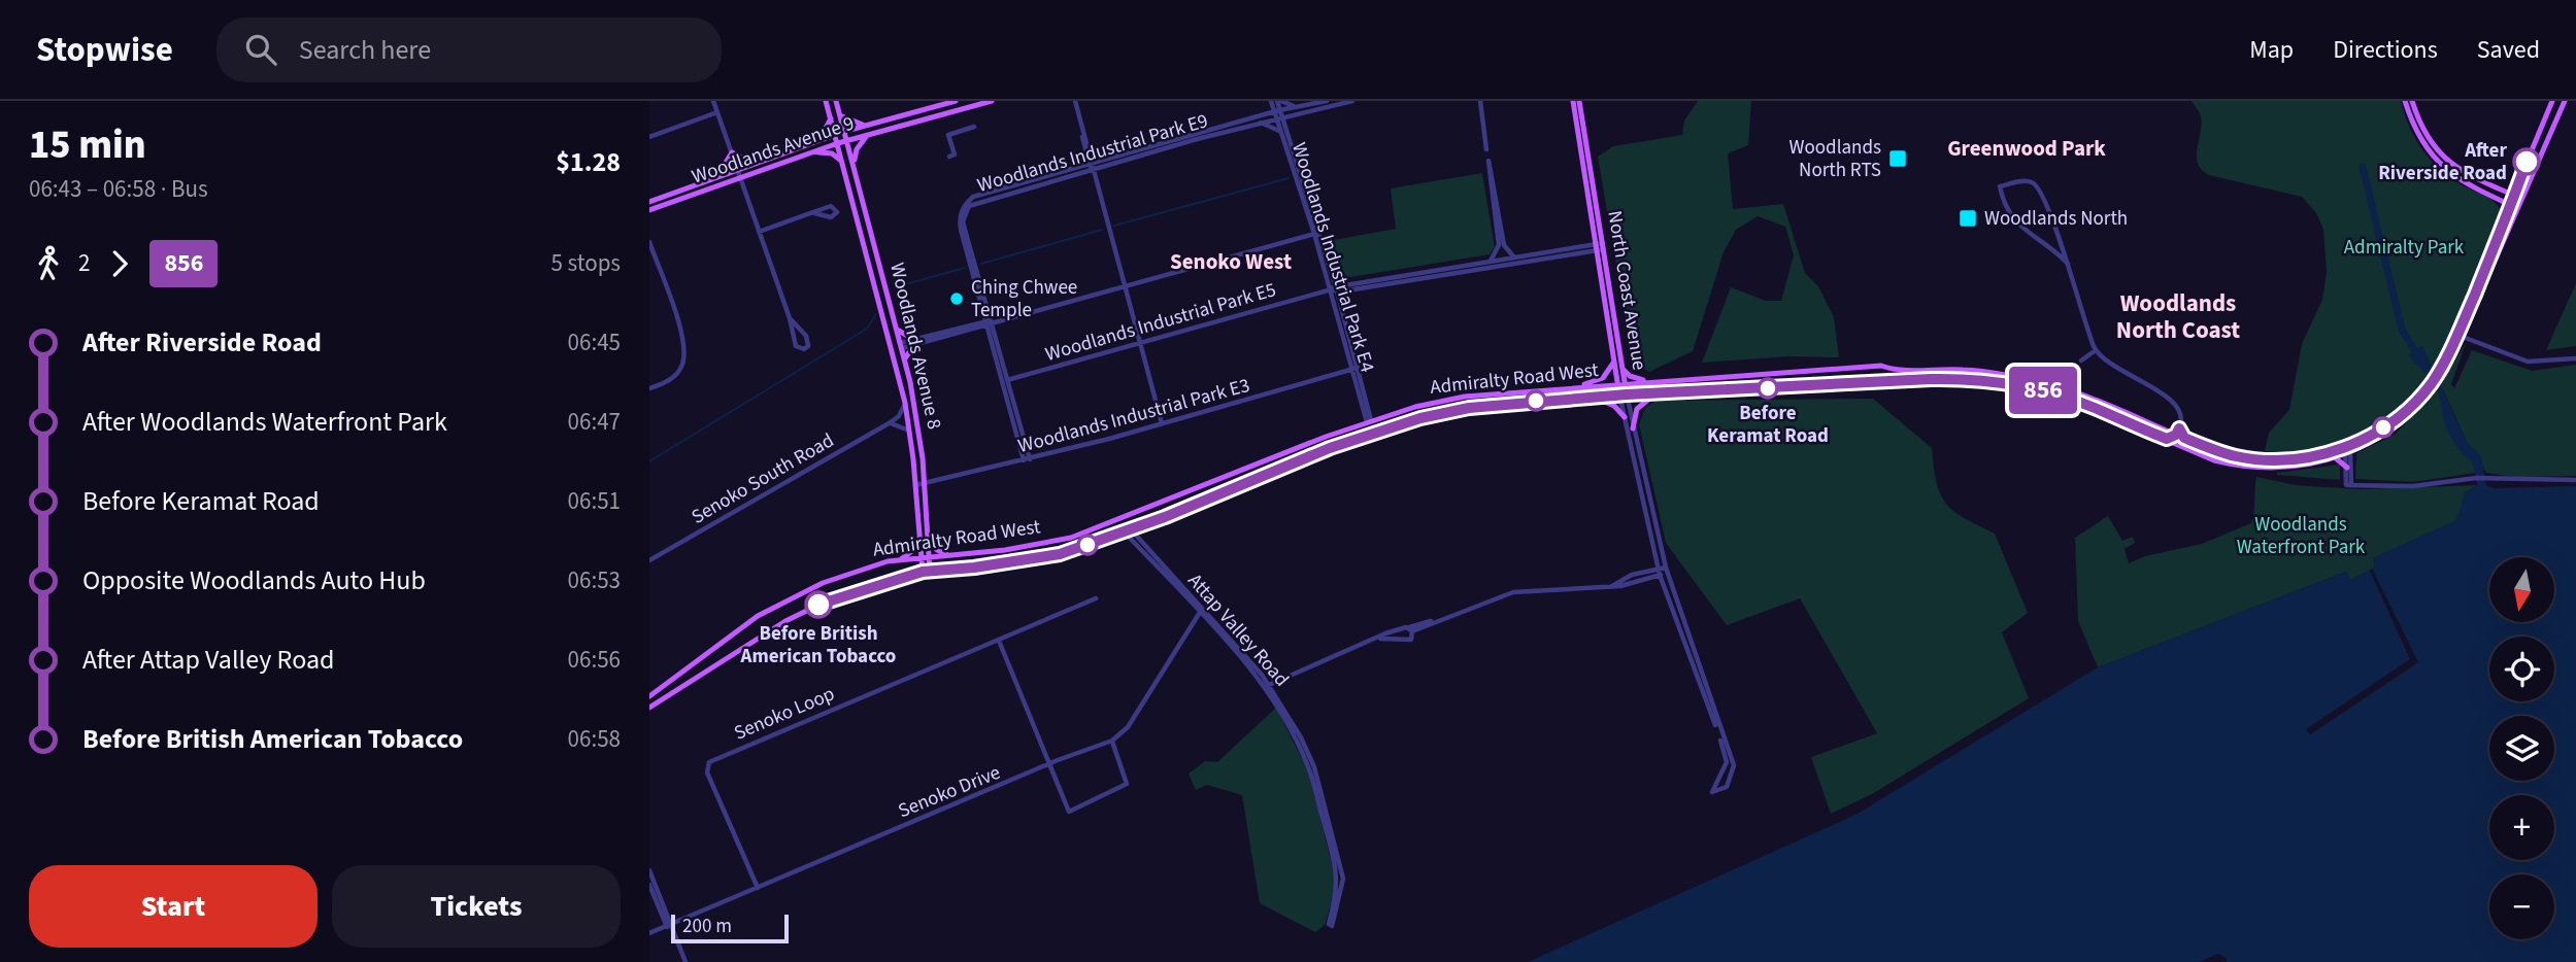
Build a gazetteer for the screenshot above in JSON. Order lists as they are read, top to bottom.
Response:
{
  "streets": {
    "main road": [
      "Woodlands Avenue 9",
      "North Coast Avenue",
      "Woodlands Avenue 8",
      "Admiralty Road West"
    ],
    "street": [
      "Woodlands Industrial Park E9",
      "Woodlands Industrial Park E4",
      "Woodlands Industrial Park E5",
      "Woodlands Industrial Park E3",
      "Senoko South Road",
      "Attap Valley Road",
      "Senoko Loop",
      "Senoko Drive"
    ]
  },
  "crossings": [
    ["Woodlands Avenue 9", "Woodlands Avenue 8"],
    ["Woodlands Industrial Park E9", "Woodlands Industrial Park E4"],
    ["Woodlands Industrial Park E4", "Woodlands Industrial Park E5"],
    ["Woodlands Industrial Park E4", "Admiralty Road West"],
    ["Woodlands Industrial Park E4", "Woodlands Industrial Park E3"],
    ["North Coast Avenue", "Woodlands Industrial Park E5"],
    ["North Coast Avenue", "Admiralty Road West"],
    ["Woodlands Avenue 8", "Admiralty Road West"],
    ["Woodlands Avenue 8", "Woodlands Industrial Park E3"],
    ["Woodlands Avenue 8", "Senoko South Road"],
    ["Admiralty Road West", "Attap Valley Road"],
    ["Attap Valley Road", "Senoko Drive"],
    ["Senoko Loop", "Senoko Drive"]
  ],
  "districts": ["Greenwood Park", "Senoko West", "Woodlands North Coast"],
  "parks": ["Admiralty Park", "Woodlands Waterfront Park"],
  "places": {
    "transit": ["Woodlands North RTS", "Woodlands North"],
    "other": [
      "After Riverside Road",
      "Ching Chwee Temple",
      "Before Keramat Road",
      "Before British American Tobacco"
    ]
  },
  "lines": ["bus line 856"],
  "scale_bar": "200 m",
  "north": "bottom",
  "page": {
    "header": "Stopwise",
    "search": "Search here",
    "nav": ["Map", "Directions", "Saved"],
    "heading": ["15 min", "06:43 – 06:58 · Bus", "$1.28"],
    "on_map": "856",
    "legs": ["2", "856", "5 stops"],
    "list": [
      {
        "name": "After Riverside Road",
        "value": "06:45"
      },
      {
        "name": "After Woodlands Waterfront Park",
        "value": "06:47"
      },
      {
        "name": "Before Keramat Road",
        "value": "06:51"
      },
      {
        "name": "Opposite Woodlands Auto Hub",
        "value": "06:53"
      },
      {
        "name": "After Attap Valley Road",
        "value": "06:56"
      },
      {
        "name": "Before British American Tobacco",
        "value": "06:58"
      }
    ],
    "map_buttons": ["+", "−"],
    "buttons": ["Start", "Tickets"],
    "scale": "200 m"
  }
}
